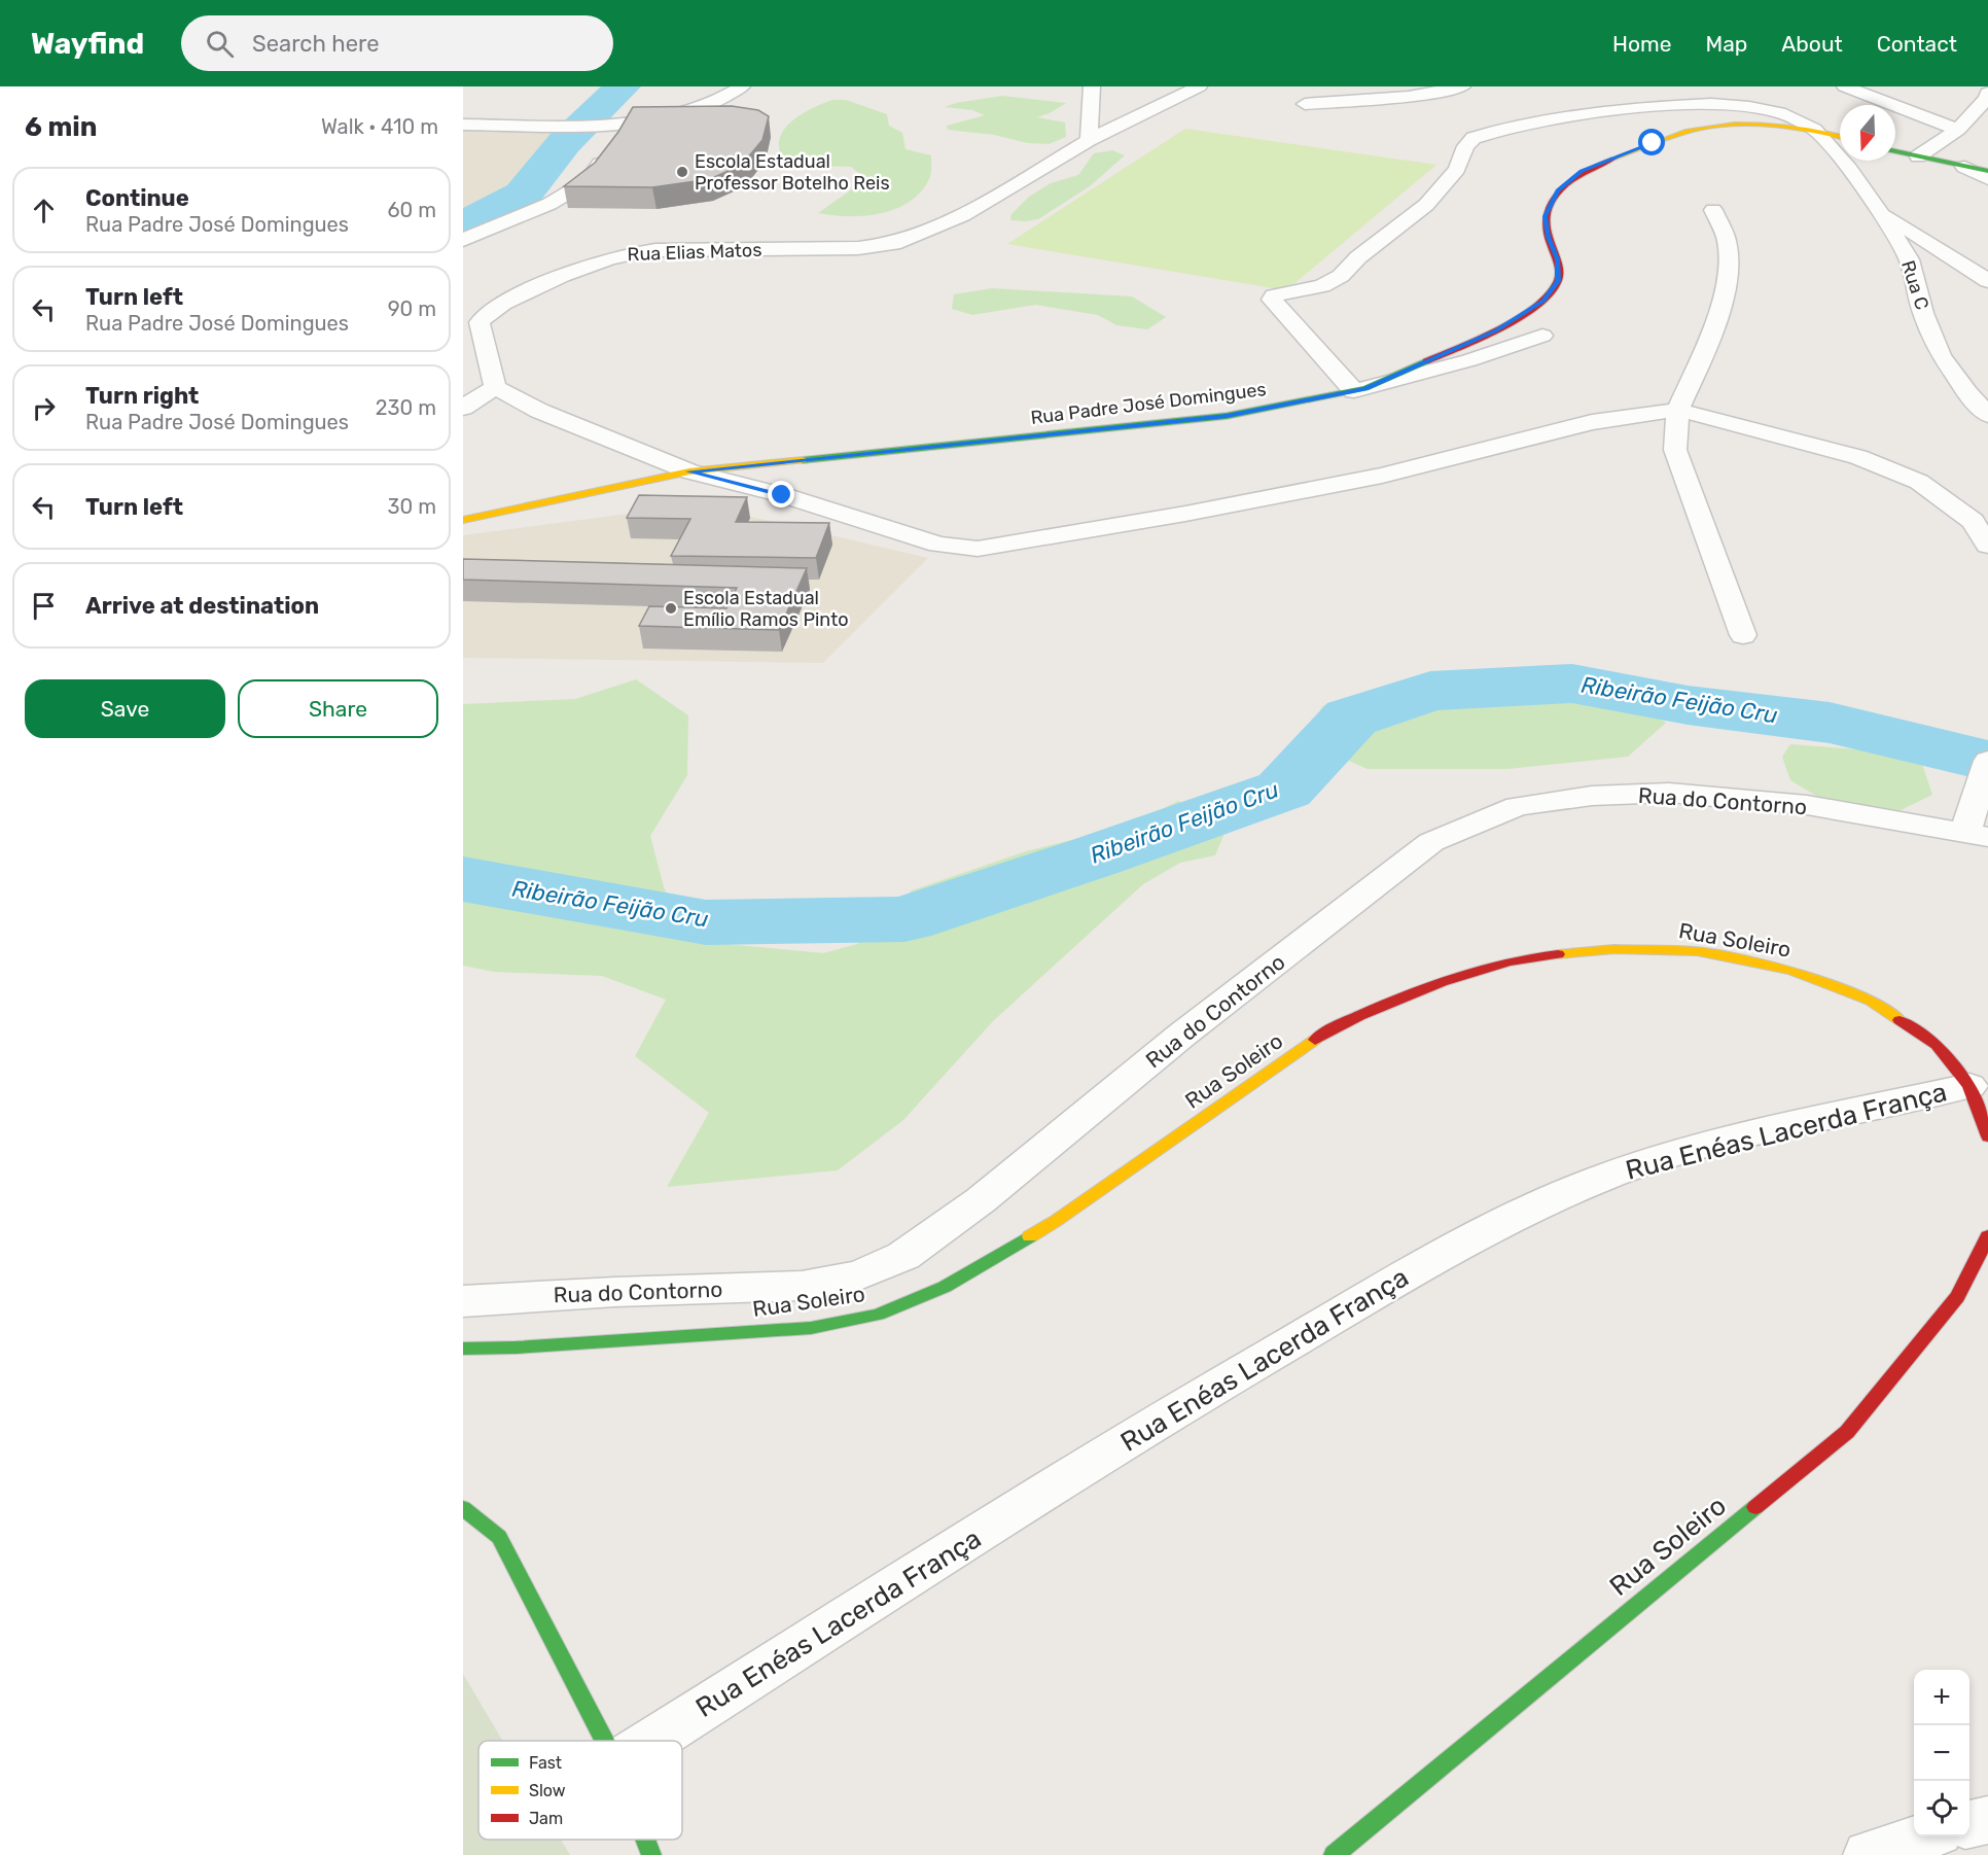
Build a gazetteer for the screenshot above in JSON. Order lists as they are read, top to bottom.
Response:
{
  "streets": {
    "street": [
      "Rua Elias Matos",
      "Rua C",
      "Rua Padre José Domingues",
      "Rua do Contorno",
      "Rua Soleiro",
      "Rua Enéas Lacerda França"
    ]
  },
  "crossings": [
    ["Rua C", "Rua Padre José Domingues"],
    ["Rua Soleiro", "Rua Enéas Lacerda França"]
  ],
  "water": ["Ribeirão Feijão Cru"],
  "places": ["Escola Estadual Professor Botelho Reis", "Escola Estadual Emílio Ramos Pinto"],
  "legend": ["Fast", "Slow", "Jam"],
  "north": "bottom",
  "page": {
    "header": "Wayfind",
    "search": "Search here",
    "nav": [
      "Home",
      "Map",
      "About",
      "Contact"
    ],
    "heading": ["6 min", "Walk · 410 m"],
    "list": [
      ["Continue", "Rua Padre José Domingues", "60 m"],
      ["Turn left", "Rua Padre José Domingues", "90 m"],
      ["Turn right", "Rua Padre José Domingues", "230 m"],
      ["Turn left", "30 m"],
      "Arrive at destination"
    ],
    "buttons": ["Save", "Share"],
    "map_buttons": ["+", "−"]
  }
}
